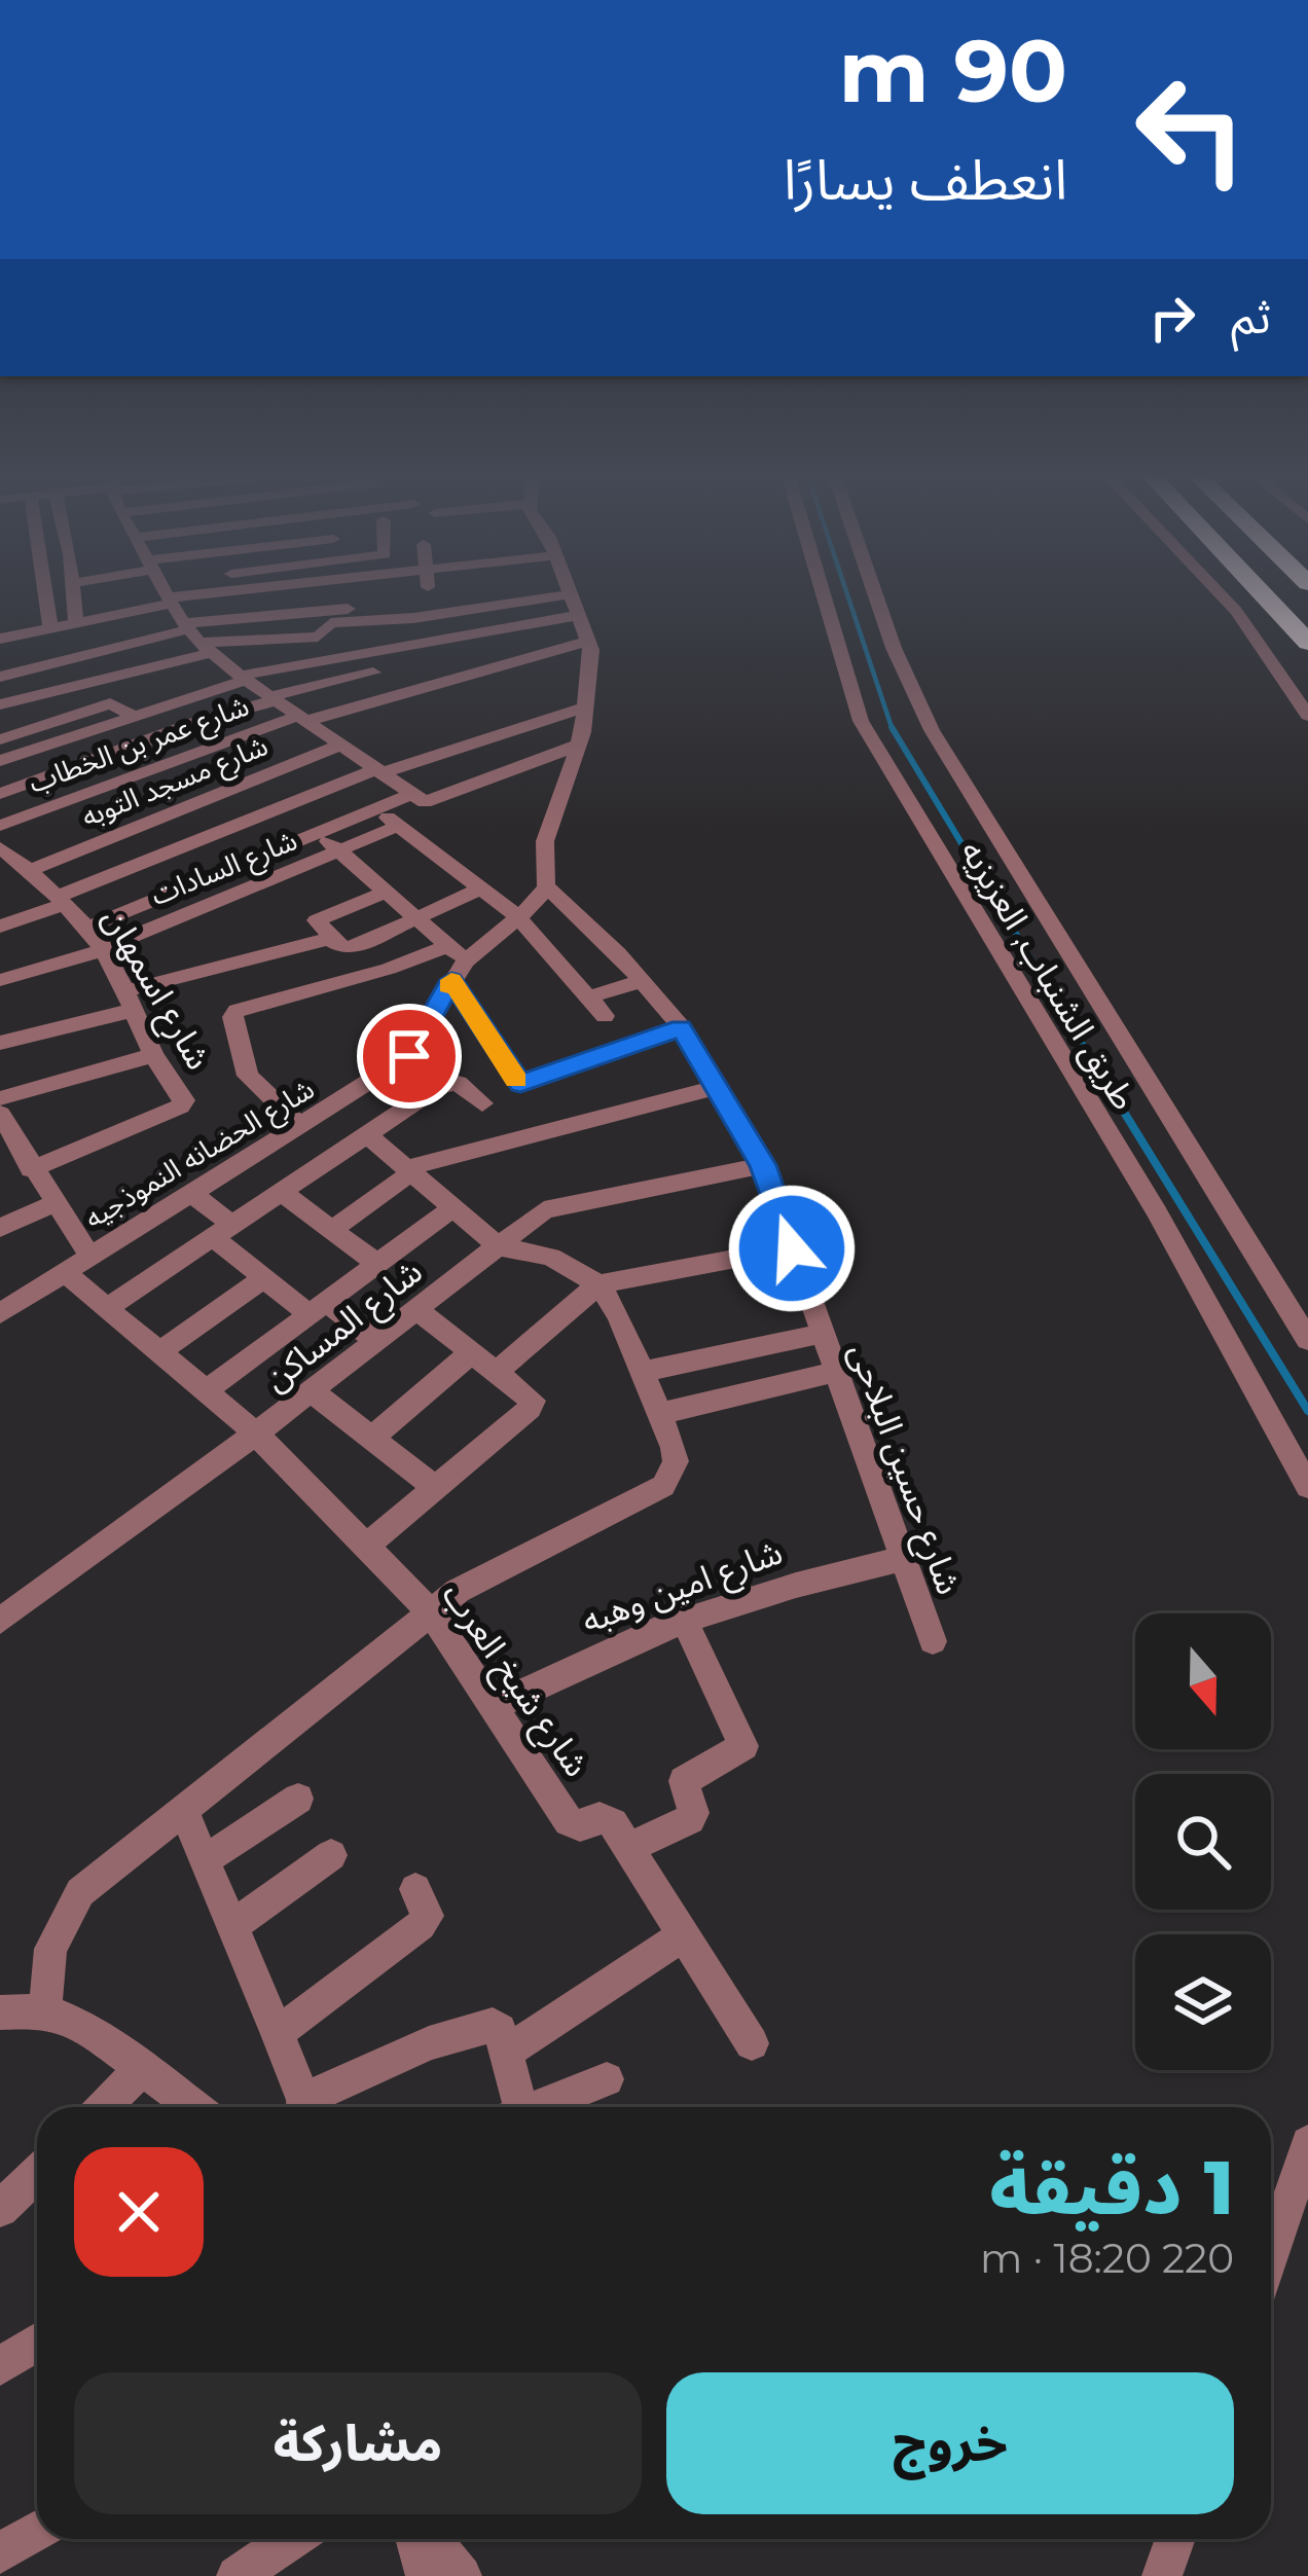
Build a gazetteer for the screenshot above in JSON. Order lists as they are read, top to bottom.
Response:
{
  "streets": {
    "street": [
      "شارع عمر بن الخطاب",
      "شارع مسجد التوبه",
      "شارع السادات",
      "طريق الشنباب, العزيزيه",
      "شارع اسمهان",
      "شارع الحضانه النموذجيه",
      "شارع المساكن",
      "شارع حسين البلاحى",
      "شارع امين وهبه",
      "شارع شيخ العرب"
    ]
  },
  "crossings": [
    ["شارع عمر بن الخطاب", "شارع مسجد التوبه"],
    ["شارع مسجد التوبه", "شارع اسمهان"],
    ["شارع السادات", "شارع اسمهان"],
    ["شارع اسمهان", "شارع شيخ العرب"],
    ["شارع الحضانه النموذجيه", "شارع حسين البلاحى"],
    ["شارع الحضانه النموذجيه", "شارع شيخ العرب"],
    ["شارع المساكن", "شارع حسين البلاحى"],
    ["شارع المساكن", "شارع شيخ العرب"],
    ["شارع حسين البلاحى", "شارع امين وهبه"],
    ["شارع امين وهبه", "شارع شيخ العرب"]
  ],
  "north": "bottom",
  "page": {
    "turn": ["90 m", "انعطف يسارًا"],
    "then": "ثم",
    "heading": ["1 دقيقة", "220 m · 18:20"],
    "buttons": ["خروج", "مشاركة"]
  }
}
